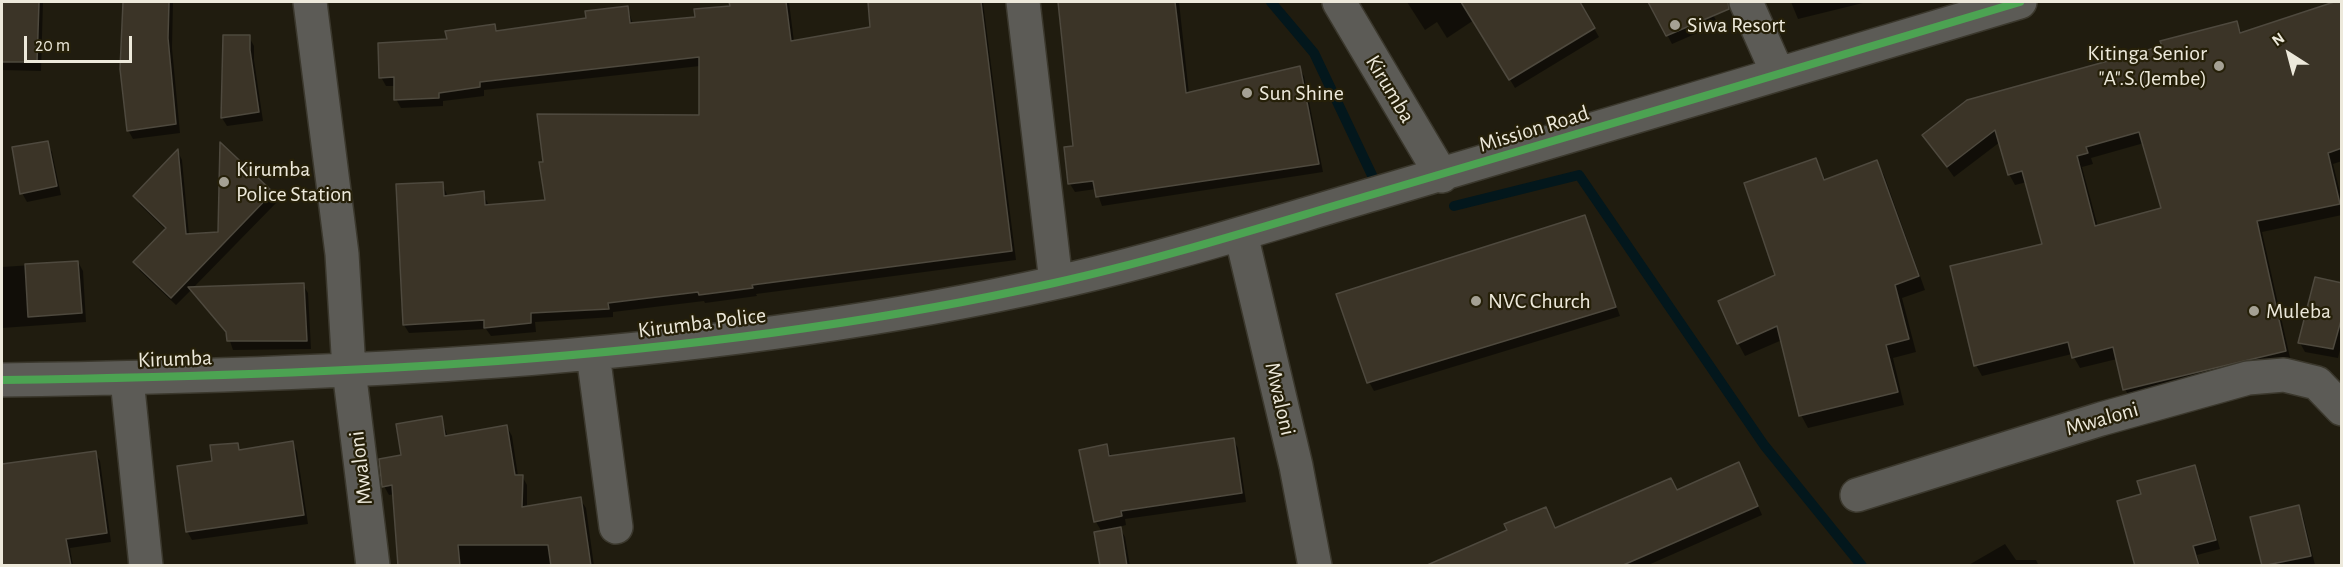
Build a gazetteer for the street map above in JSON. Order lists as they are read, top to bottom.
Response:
{
  "streets": {
    "street": [
      "Kirumba",
      "Mission Road",
      "Kirumba Police",
      "Mwaloni"
    ]
  },
  "crossings": [
    ["Kirumba", "Mission Road"],
    ["Kirumba", "Kirumba Police"],
    ["Kirumba", "Mwaloni"],
    ["Mission Road", "Kirumba Police"],
    ["Mission Road", "Mwaloni"],
    ["Kirumba Police", "Mwaloni"]
  ],
  "places": [
    "Siwa Resort",
    "Kitinga Senior \"A\".S.(Jembe)",
    "Sun Shine",
    "Kirumba Police Station",
    "NVC Church",
    "Muleba"
  ],
  "scale_bar": "20 m",
  "north": "top left"
}
